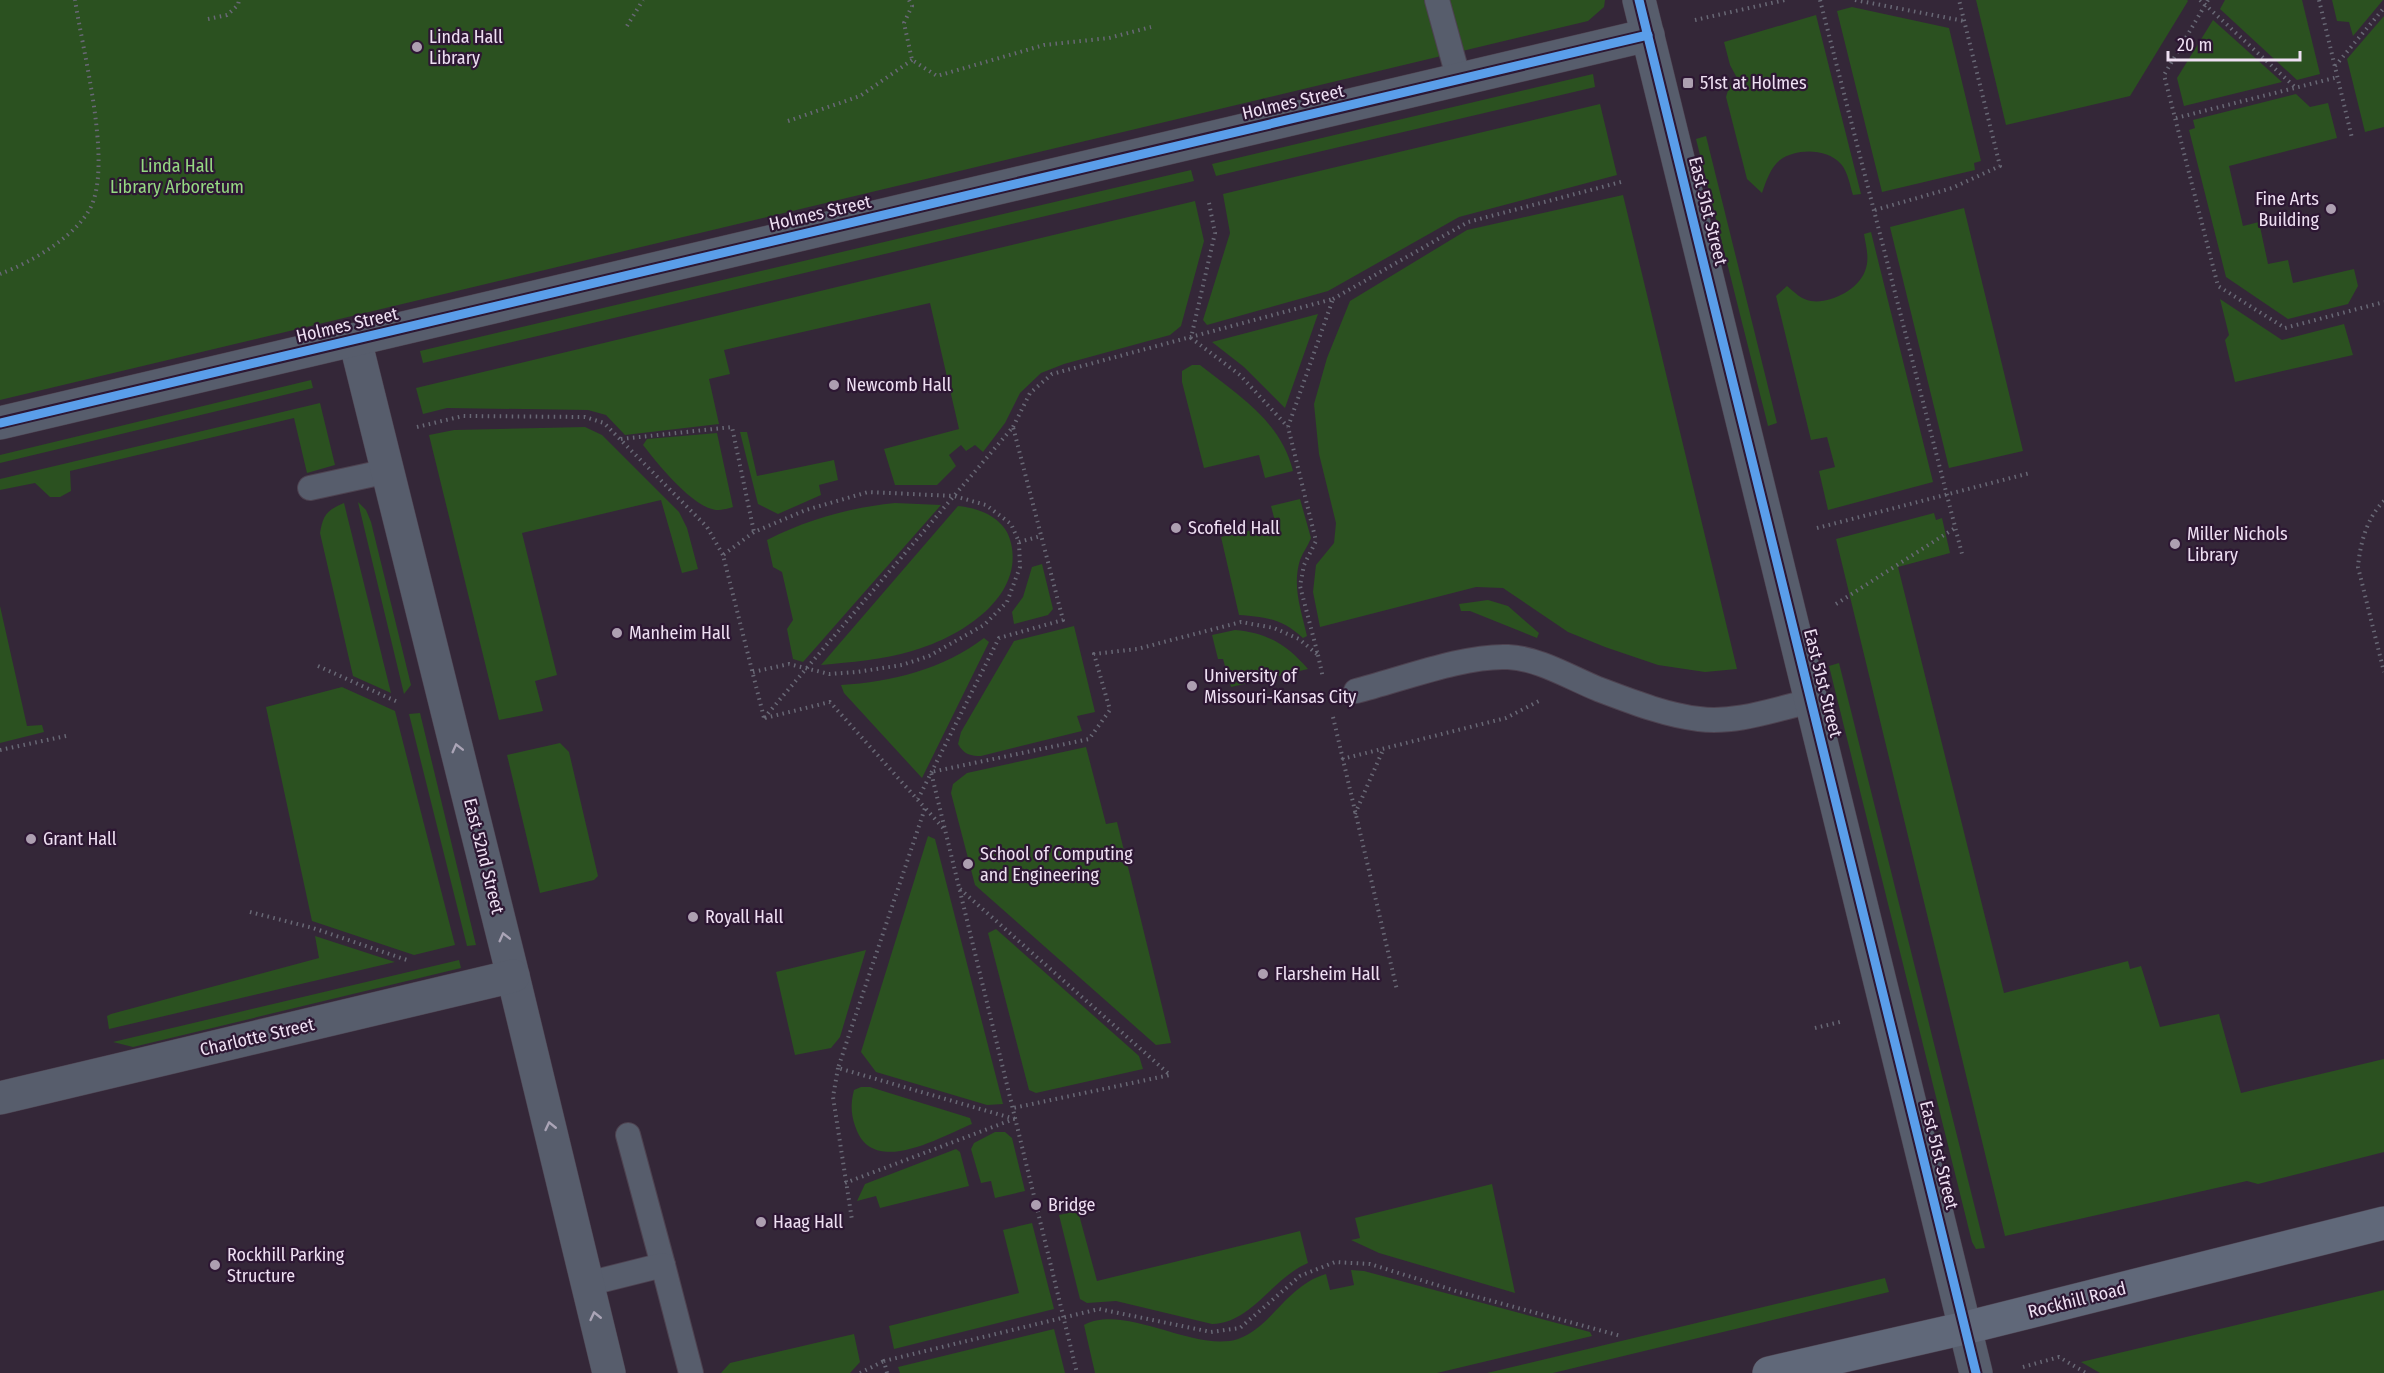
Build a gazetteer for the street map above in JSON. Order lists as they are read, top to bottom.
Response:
{
  "streets": {
    "main road": ["Rockhill Road"],
    "street": [
      "Holmes Street",
      "East 51st Street",
      "East 52nd Street",
      "Charlotte Street"
    ]
  },
  "crossings": [
    ["Holmes Street", "East 51st Street"],
    ["Holmes Street", "East 52nd Street"],
    ["East 51st Street", "Rockhill Road"],
    ["East 52nd Street", "Charlotte Street"]
  ],
  "one_way": ["East 52nd Street"],
  "parks": ["Linda Hall Library Arboretum"],
  "places": {
    "other": [
      "Linda Hall Library",
      "Fine Arts Building",
      "Newcomb Hall",
      "Scofield Hall",
      "Miller Nichols Library",
      "Manheim Hall",
      "University of Missouri-Kansas City",
      "Grant Hall",
      "School of Computing and Engineering",
      "Royall Hall",
      "Flarsheim Hall",
      "Bridge",
      "Haag Hall",
      "Rockhill Parking Structure"
    ],
    "transit": ["51st at Holmes"]
  },
  "scale_bar": "20 m"
}
